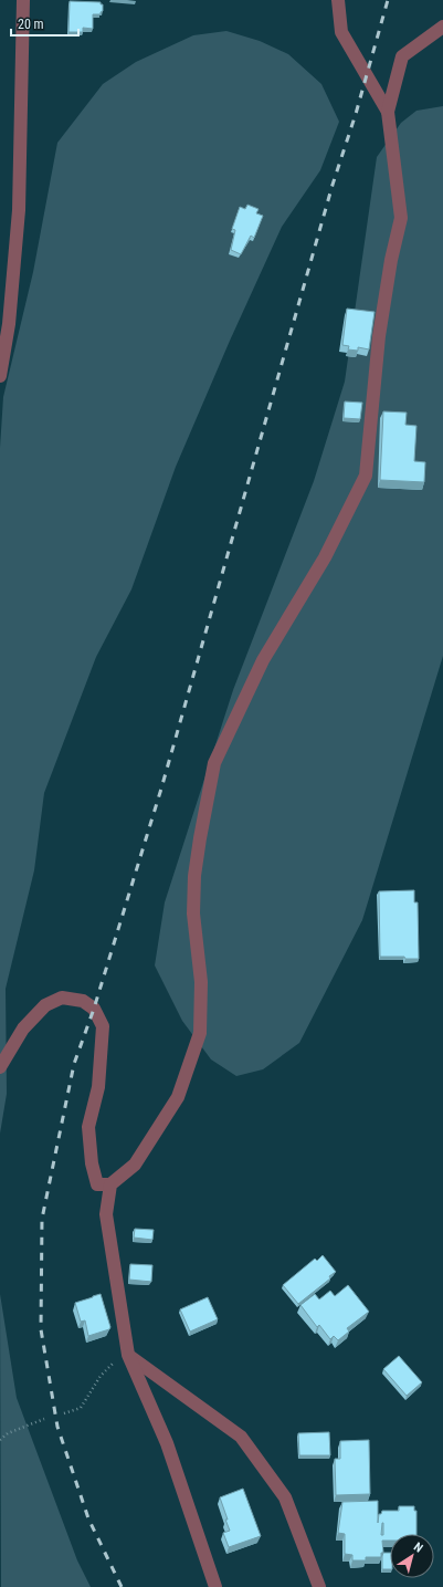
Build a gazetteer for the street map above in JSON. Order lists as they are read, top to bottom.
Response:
{
  "scale_bar": "20 m",
  "north": "top right"
}
